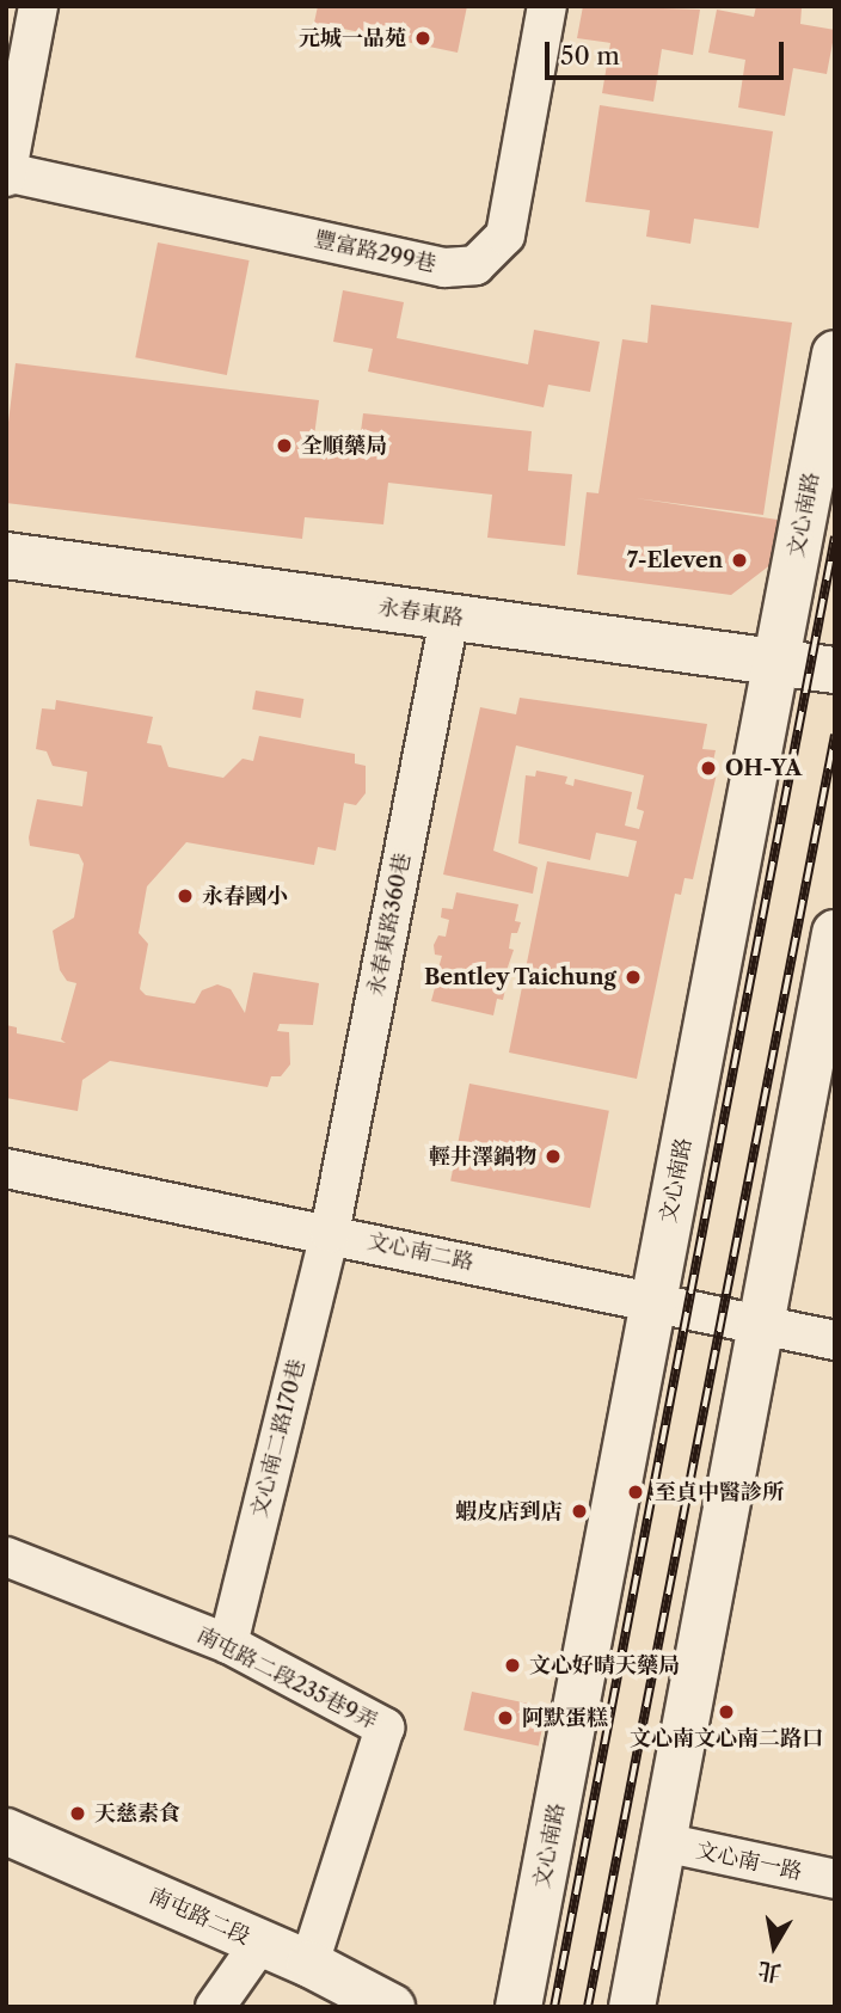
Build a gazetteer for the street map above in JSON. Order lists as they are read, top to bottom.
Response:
{
  "streets": {
    "main road": ["文心南路", "永春東路", "南屯路二段"],
    "street": [
      "豐富路299巷",
      "永春東路360巷",
      "文心南二路",
      "文心南二路170巷",
      "南屯路二段235巷9弄",
      "文心南一路"
    ]
  },
  "crossings": [
    ["文心南路", "永春東路"],
    ["文心南路", "文心南二路"],
    ["永春東路", "永春東路360巷"],
    ["永春東路360巷", "文心南二路"],
    ["永春東路360巷", "文心南二路170巷"],
    ["文心南二路", "文心南二路170巷"],
    ["文心南二路170巷", "南屯路二段235巷9弄"],
    ["南屯路二段235巷9弄", "南屯路二段"]
  ],
  "places": [
    "元城一品苑",
    "全順藥局",
    "7-Eleven",
    "OH-YA",
    "永春國小",
    "Bentley Taichung",
    "輕井澤鍋物",
    "至貞中醫診所",
    "蝦皮店到店",
    "文心好晴天藥局",
    "文心南文心南二路口",
    "阿默蛋糕",
    "天慈素食"
  ],
  "scale_bar": "50 m",
  "north": "bottom"
}
